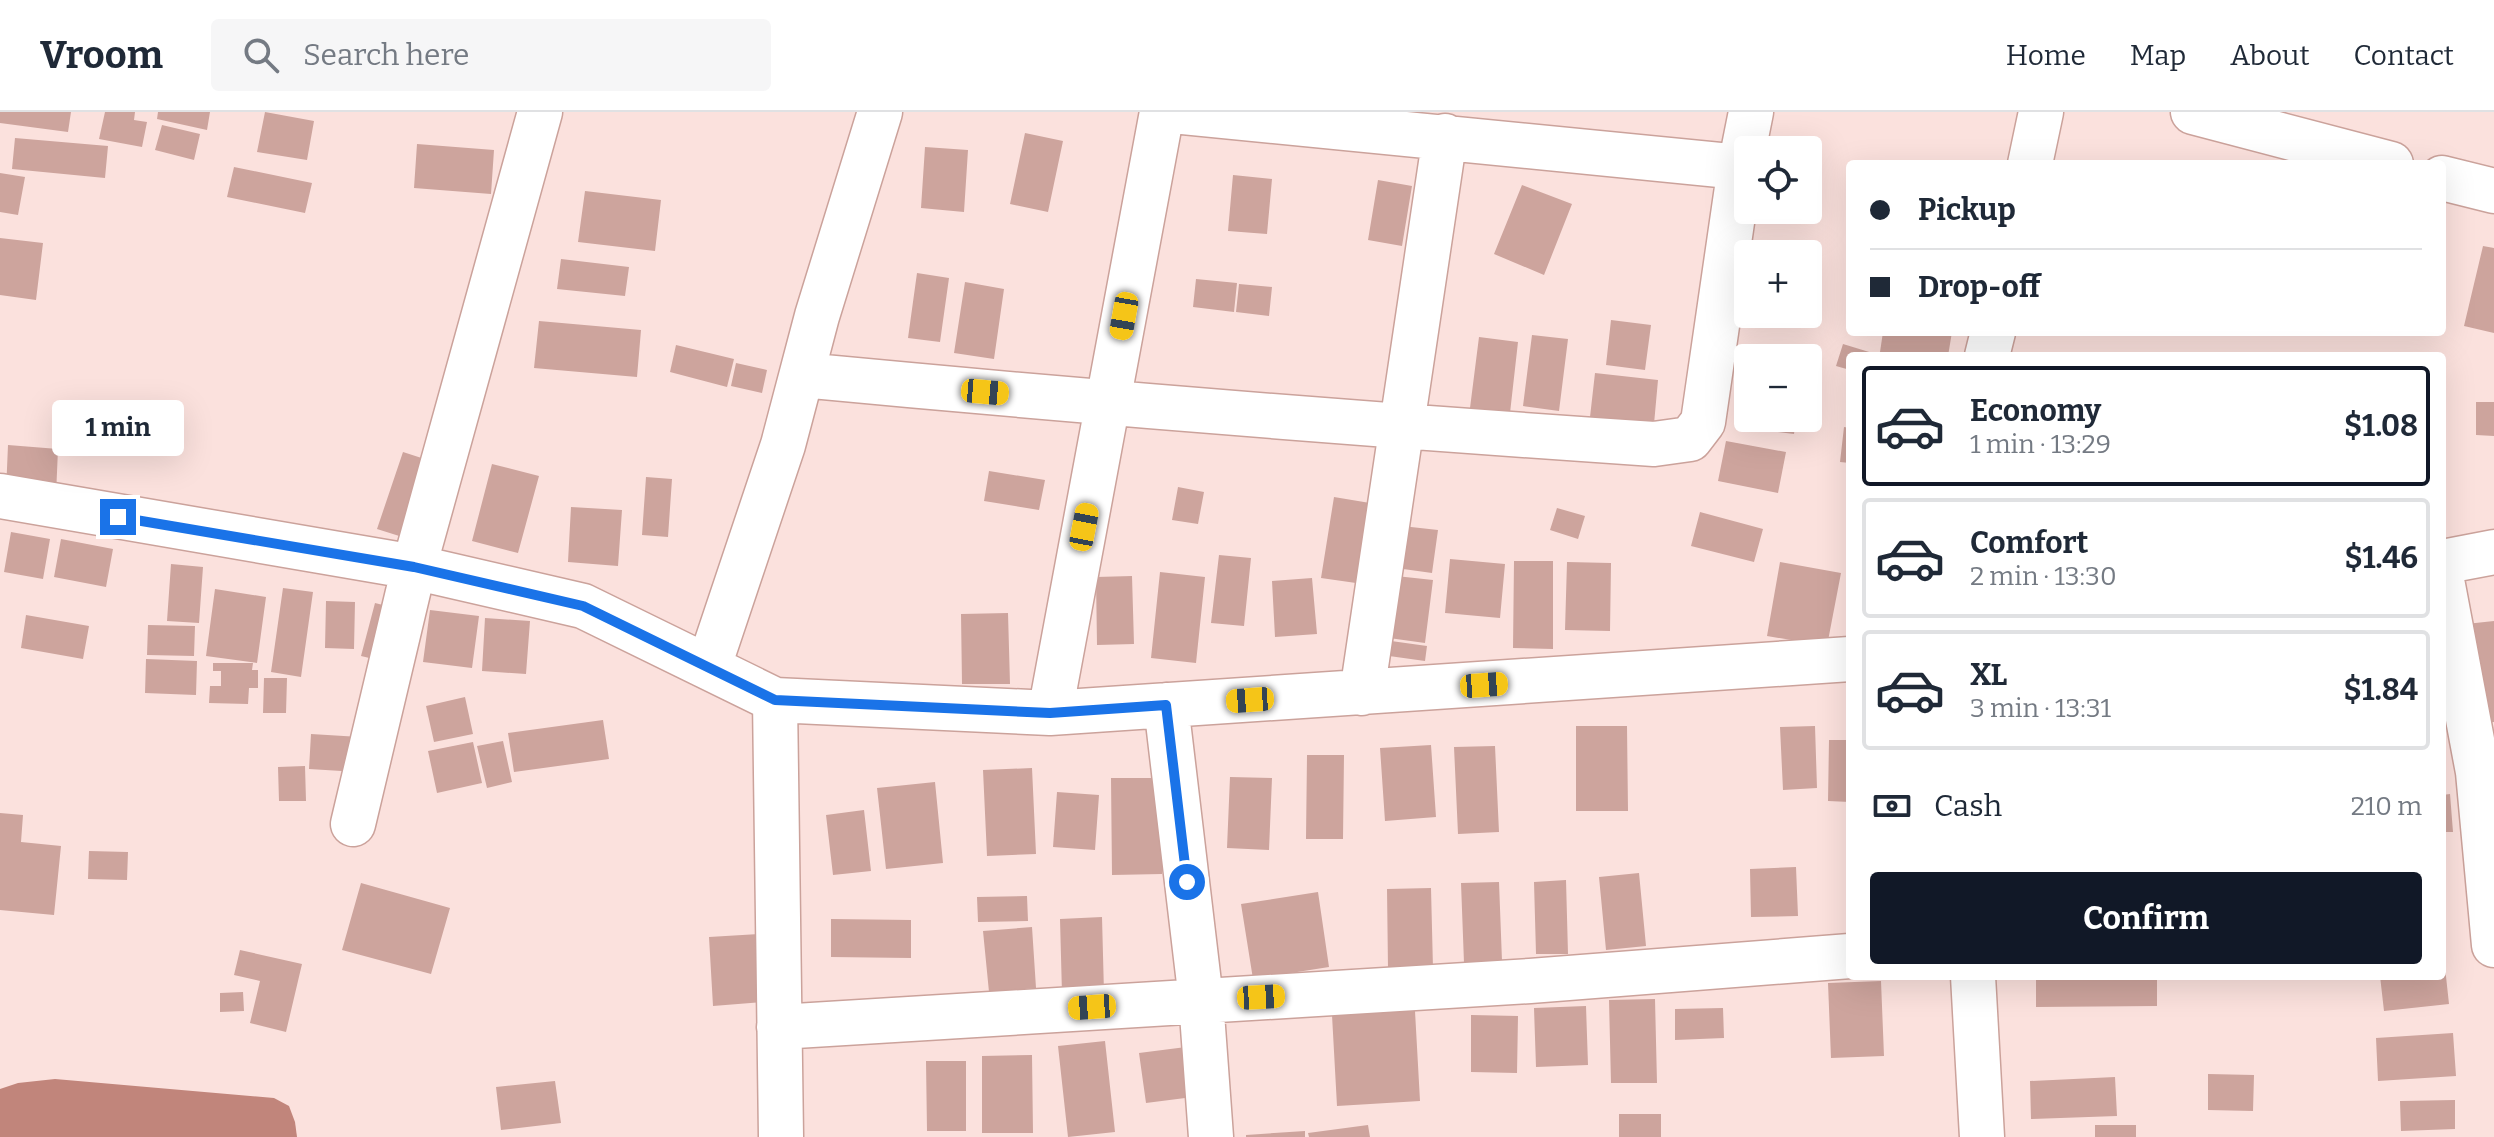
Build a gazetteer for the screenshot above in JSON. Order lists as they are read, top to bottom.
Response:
{
  "page": {
    "header": "Vroom",
    "search": "Search here",
    "nav": [
      "Home",
      "Map",
      "About",
      "Contact"
    ],
    "map_buttons": ["+", "−"],
    "banner": ["Pickup", "Drop-off"],
    "list": [
      {
        "name": "Economy",
        "note": "1 min · 13:29",
        "value": "$1.08"
      },
      {
        "name": "Comfort",
        "note": "2 min · 13:30",
        "value": "$1.46"
      },
      {
        "name": "XL",
        "note": "3 min · 13:31",
        "value": "$1.84"
      }
    ],
    "bubble": "1 min",
    "pay": ["Cash", "210 m"],
    "buttons": "Confirm"
  }
}
